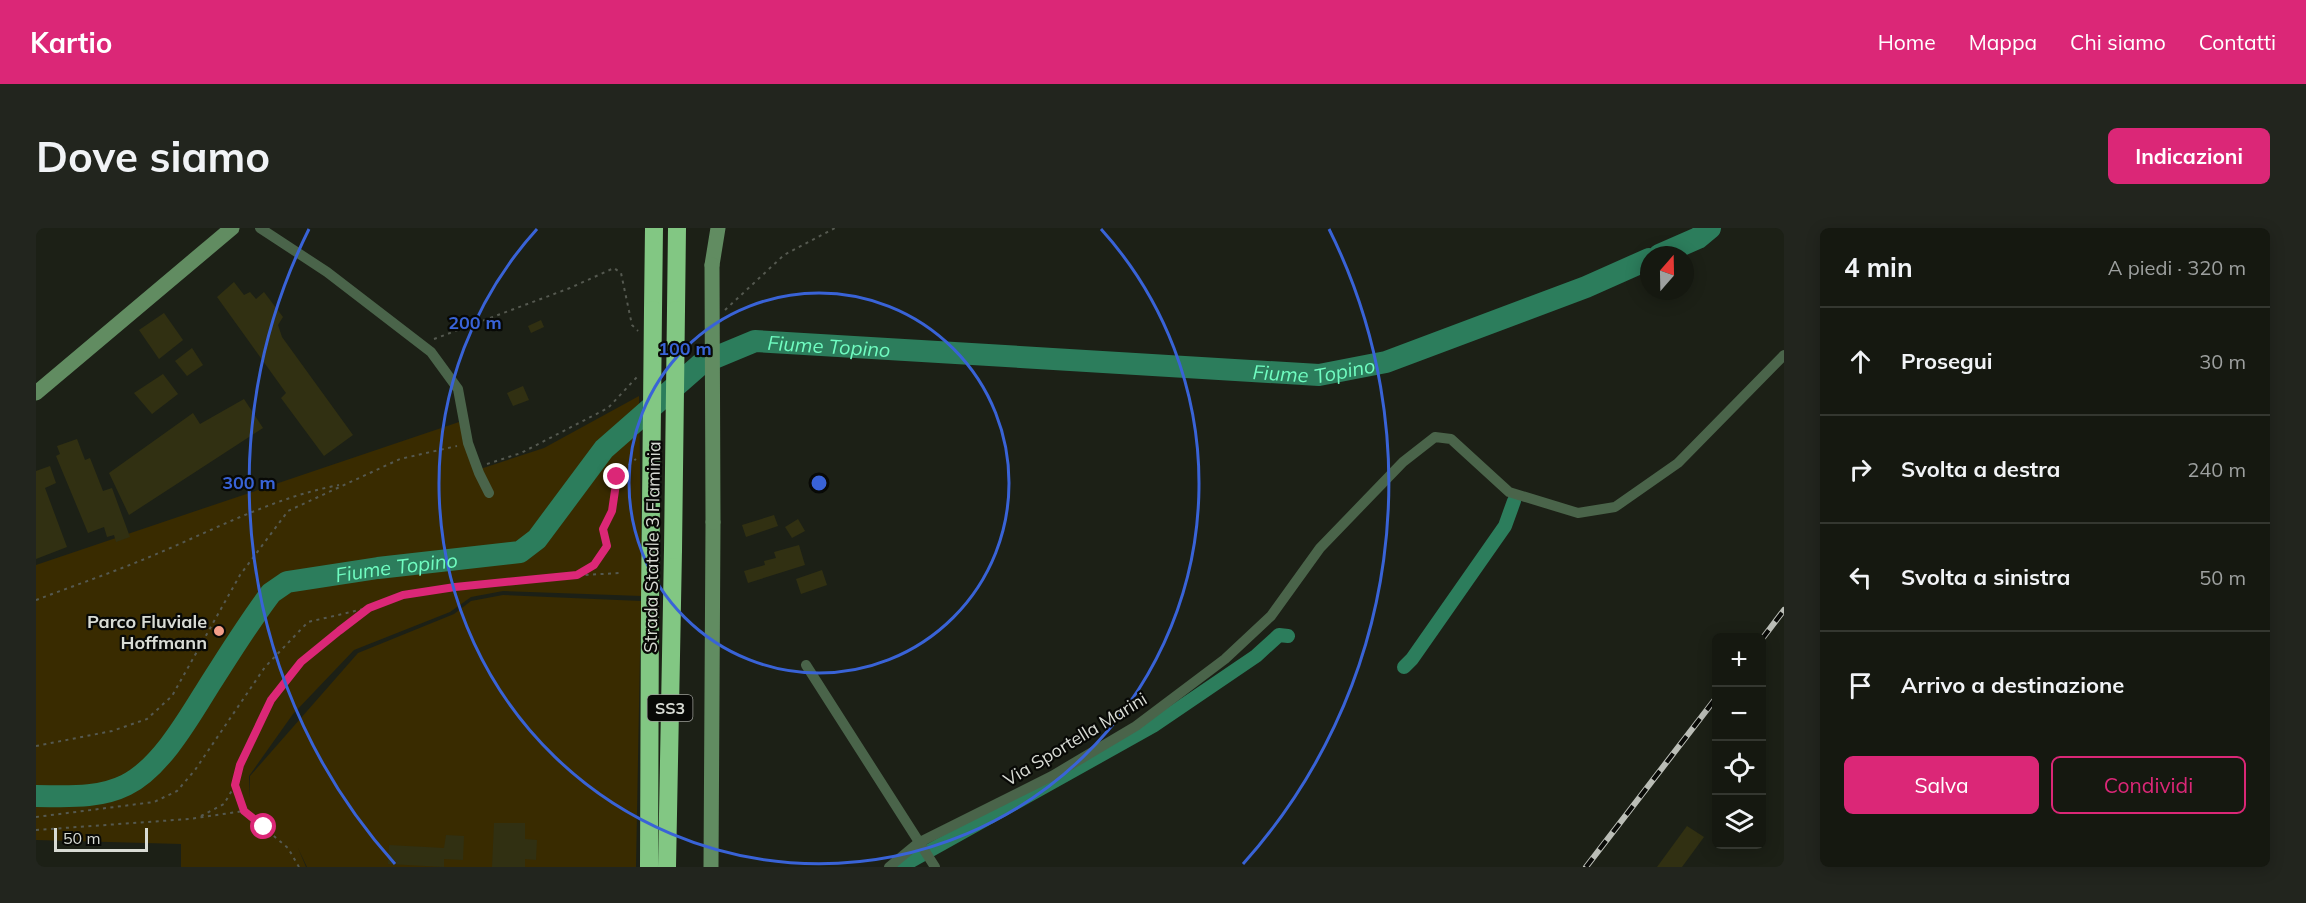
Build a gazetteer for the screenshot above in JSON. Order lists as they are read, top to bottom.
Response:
{
  "streets": {
    "highway": ["Strada Statale 3 Flaminia", "SS3"],
    "street": ["Via Sportella Marini"]
  },
  "water": ["Fiume Topino"],
  "places": ["Parco Fluviale Hoffmann"],
  "scale_bar": "50 m",
  "north": "top",
  "page": {
    "header": "Kartio",
    "nav": [
      "Home",
      "Mappa",
      "Chi siamo",
      "Contatti"
    ],
    "buttons": [
      "Indicazioni",
      ["Salva", "Condividi"]
    ],
    "title": "Dove siamo",
    "heading": ["4 min", "A piedi · 320 m"],
    "list": [
      ["Prosegui", "30 m"],
      ["Svolta a destra", "240 m"],
      ["Svolta a sinistra", "50 m"],
      "Arrivo a destinazione"
    ],
    "map_buttons": ["+", "−"],
    "scale": "50 m"
  },
  "rings": ["200 m", "100 m", "300 m"]
}
